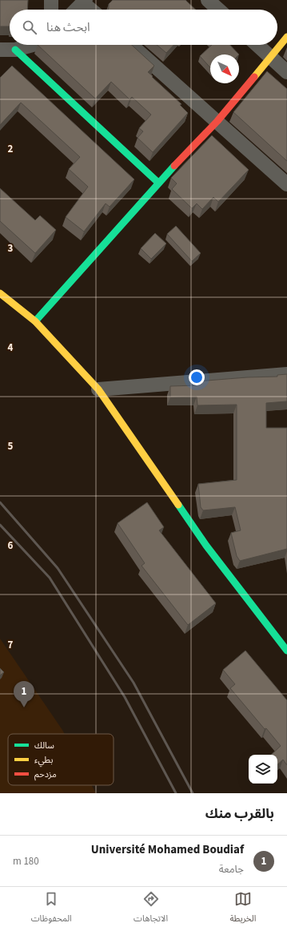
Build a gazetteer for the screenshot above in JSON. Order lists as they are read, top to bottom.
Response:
{
  "legend": ["سالك", "بطيء", "مزدحم"],
  "north": "bottom right",
  "page": {
    "search": "ابحث هنا",
    "pins": "1",
    "heading": "بالقرب منك",
    "list": [
      {
        "mark": "1",
        "name": "Université Mohamed Boudiaf",
        "note": "جامعة",
        "value": "180 m"
      }
    ],
    "nav": ["الخريطة", "الاتجاهات", "المحفوظات"]
  },
  "grid": {
    "rows": [
      "2",
      "3",
      "4",
      "5",
      "6",
      "7"
    ]
  }
}
